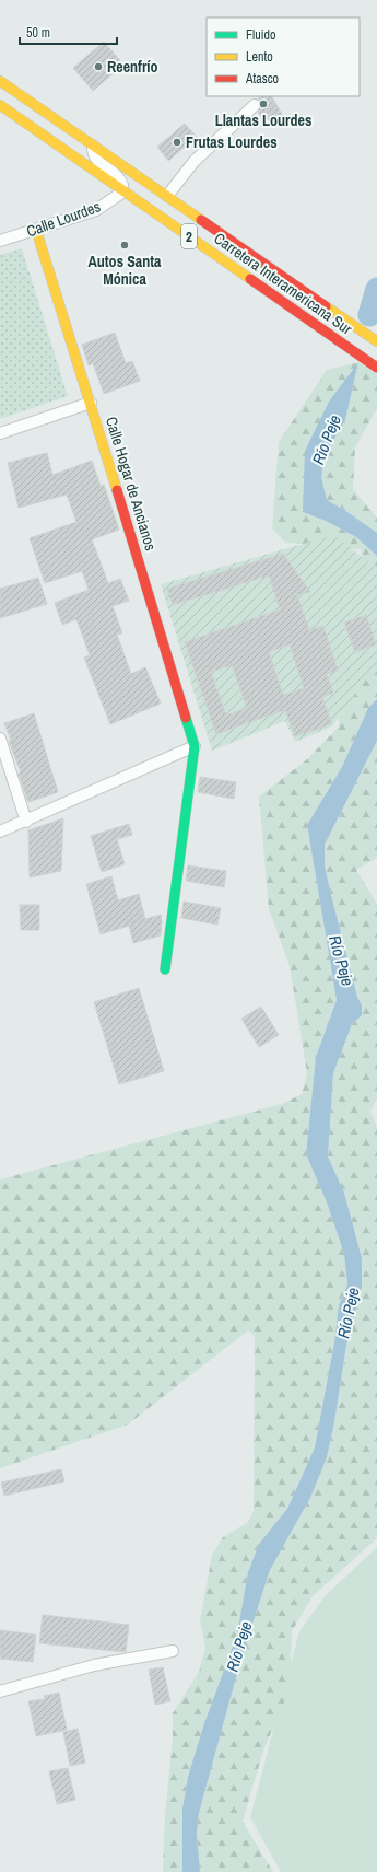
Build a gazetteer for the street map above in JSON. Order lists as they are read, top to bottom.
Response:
{
  "streets": {
    "main road": ["2", "Carretera Interamericana Sur", "Calle Hogar de Ancianos"],
    "street": ["Calle Lourdes"]
  },
  "crossings": [
    ["Calle Lourdes", "Carretera Interamericana Sur"],
    ["Calle Lourdes", "Calle Hogar de Ancianos"]
  ],
  "water": ["Río Peje"],
  "places": [
    "Reenfrío",
    "Llantas Lourdes",
    "Frutas Lourdes",
    "Autos Santa Mónica"
  ],
  "legend": ["Fluido", "Lento", "Atasco"],
  "scale_bar": "50 m"
}
